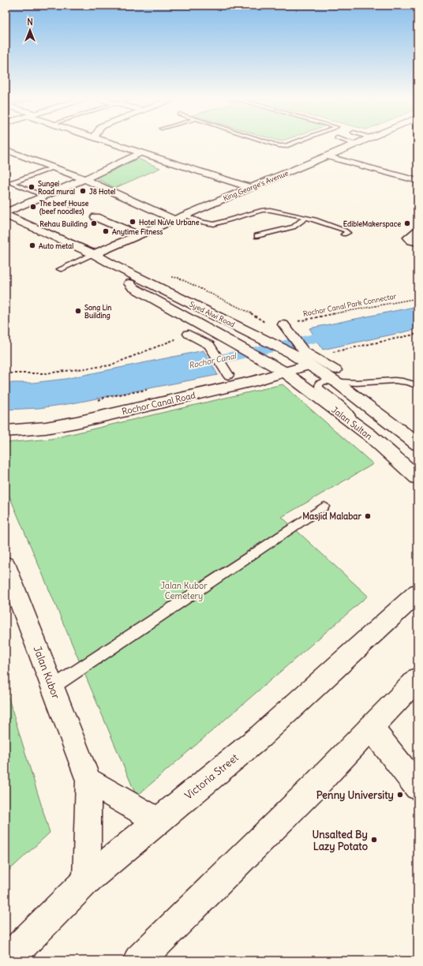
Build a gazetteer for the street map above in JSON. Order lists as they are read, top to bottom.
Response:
{
  "streets": {
    "street": [
      "King George's Avenue",
      "Syed Alwi Road",
      "Rochor Canal Road",
      "Jalan Sultan",
      "Jalan Kubor",
      "Victoria Street"
    ],
    "path": ["Rochor Canal Park Connector"]
  },
  "crossings": [
    ["King George's Avenue", "Syed Alwi Road"],
    ["Syed Alwi Road", "Rochor Canal Road"],
    ["Syed Alwi Road", "Jalan Sultan"],
    ["Rochor Canal Road", "Jalan Sultan"],
    ["Jalan Kubor", "Victoria Street"]
  ],
  "water": ["Rochor Canal"],
  "parks": ["Jalan Kubor Cemetery"],
  "places": [
    "Sungei Road mural",
    "J8 Hotel",
    "The beef House (beef noodles)",
    "Hotel NuVe Urbane",
    "Rehau Building",
    "EdibleMakerspace",
    "Anytime Fitness",
    "Auto metal",
    "Song Lin Building",
    "Masjid Malabar",
    "Penny University",
    "Unsalted By Lazy Potato"
  ],
  "north": "top"
}
